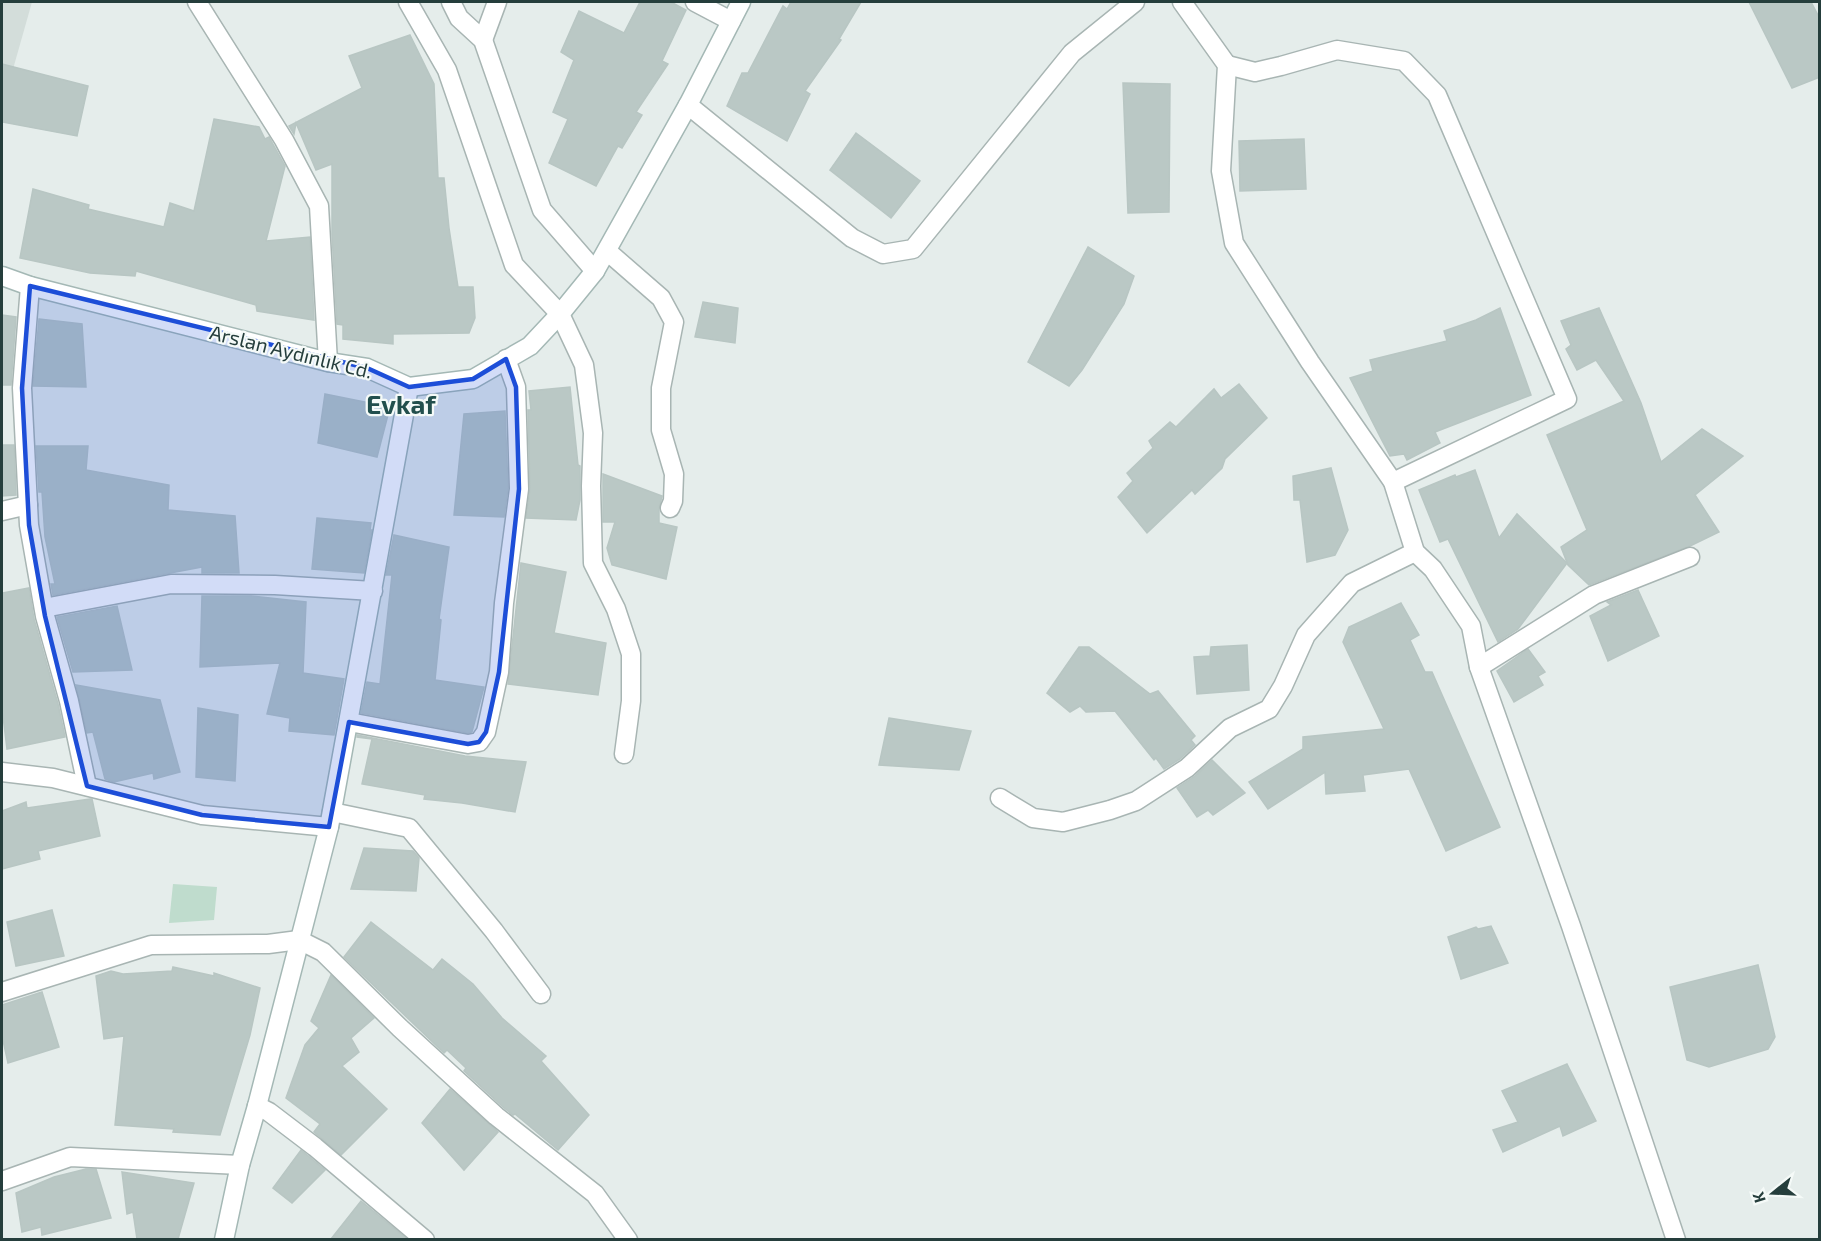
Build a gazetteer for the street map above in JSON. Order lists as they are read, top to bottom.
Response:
{
  "streets": {
    "street": ["Arslan Aydınlık Cd."]
  },
  "districts": ["Evkaf"],
  "north": "left"
}
